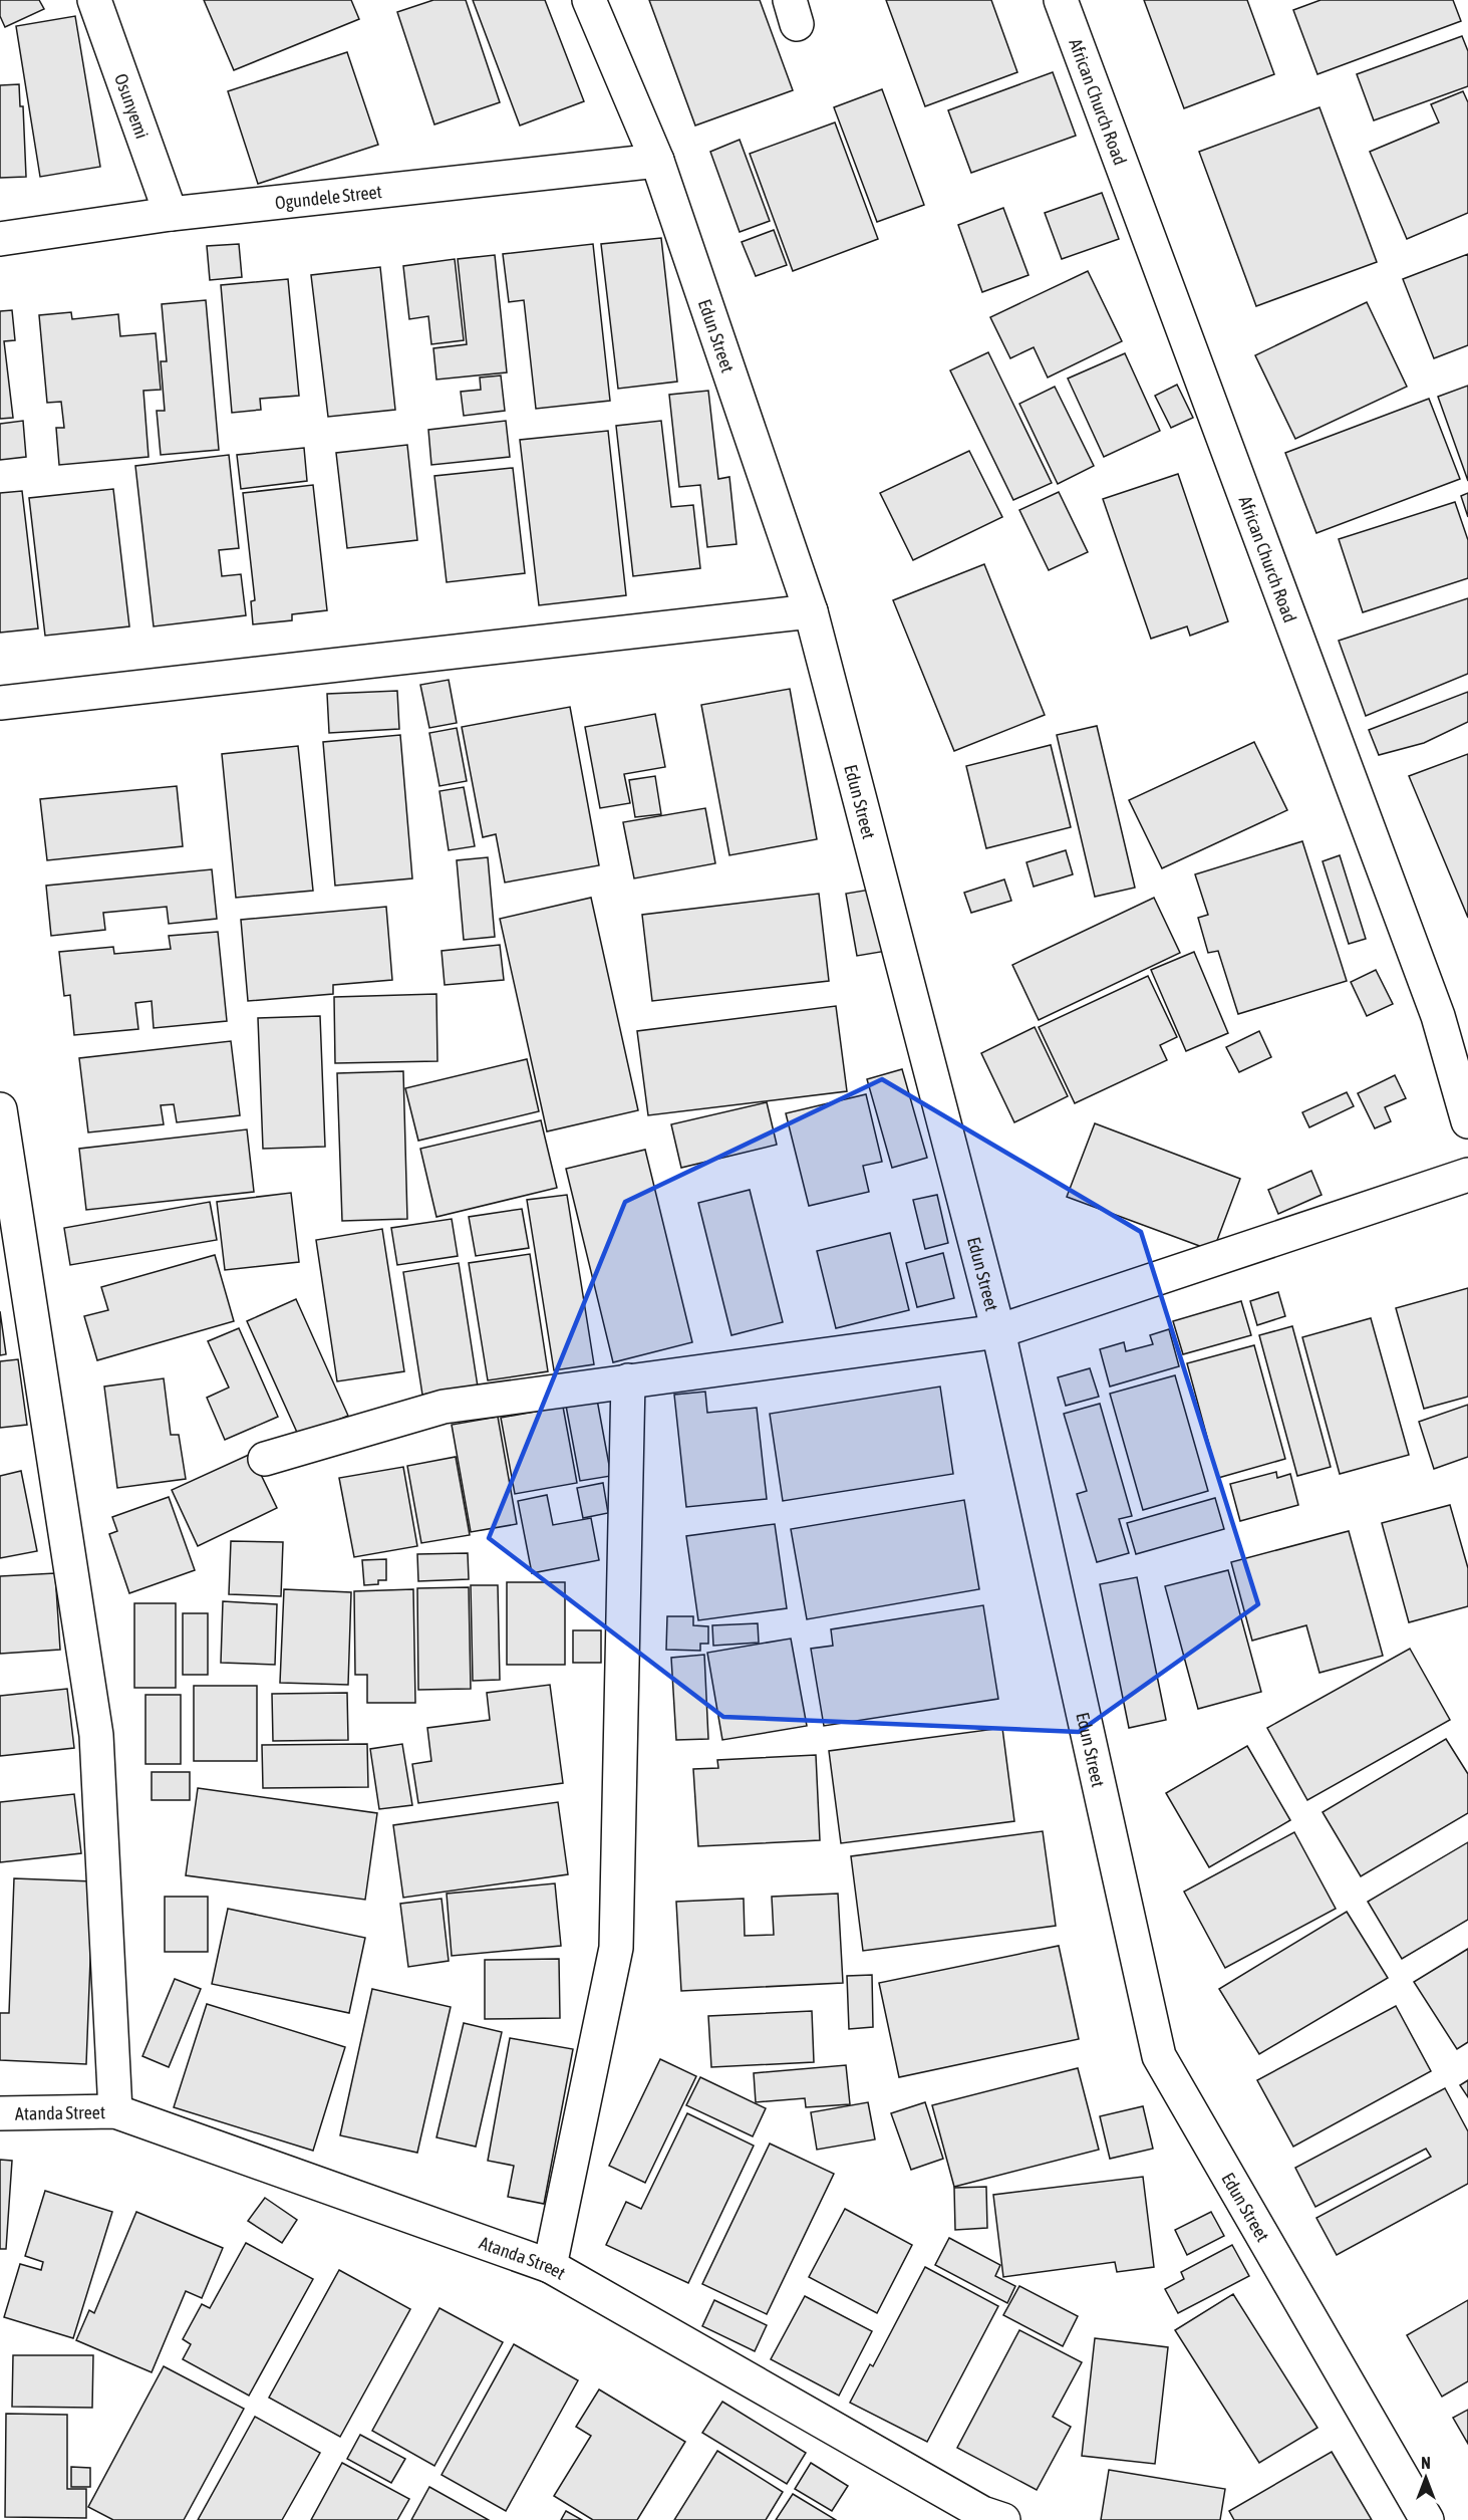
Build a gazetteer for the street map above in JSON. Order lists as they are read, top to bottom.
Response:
{
  "streets": {
    "street": [
      "African Church Road",
      "Osunyemi",
      "Ogundele Street",
      "Edun Street",
      "Atanda Street"
    ]
  },
  "crossings": [
    ["Osunyemi", "Ogundele Street"],
    ["Ogundele Street", "Edun Street"]
  ],
  "north": "top"
}
